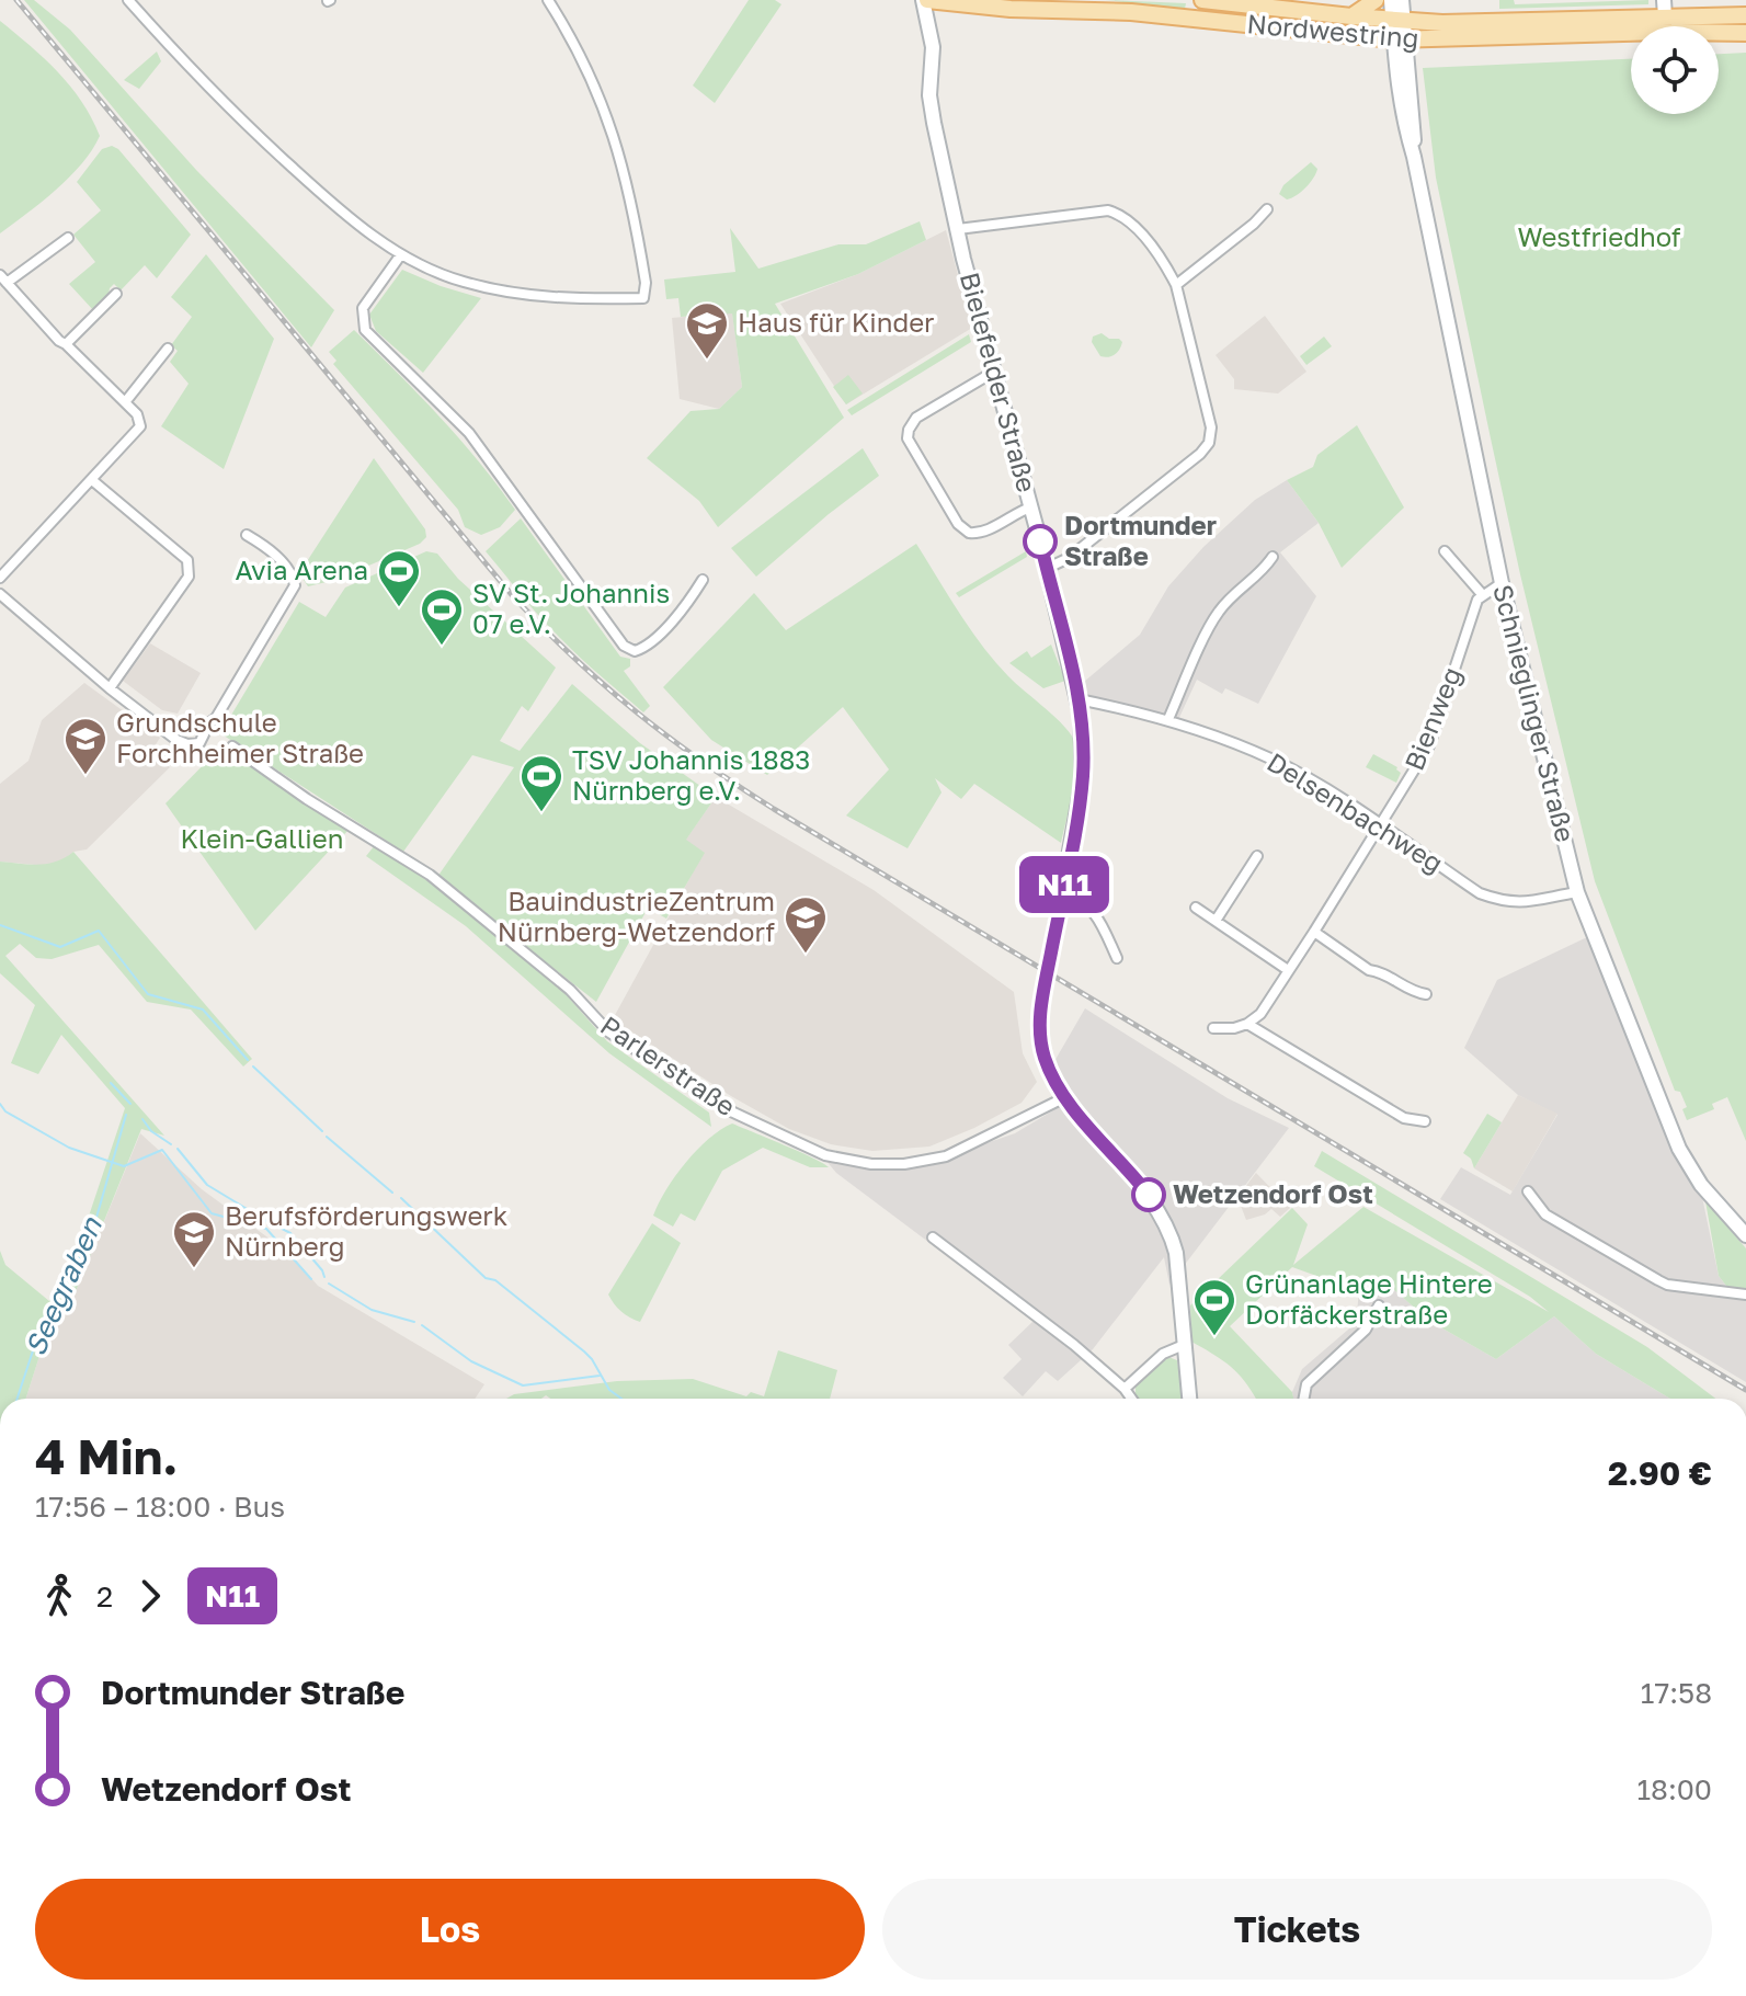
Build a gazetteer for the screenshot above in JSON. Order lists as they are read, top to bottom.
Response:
{
  "streets": {
    "main road": ["Nordwestring"],
    "street": [
      "Bielefelder Straße",
      "Schnieglinger Straße",
      "Bienweg",
      "Delsenbachweg",
      "Parlerstraße"
    ]
  },
  "crossings": [
    ["Nordwestring", "Bielefelder Straße"],
    ["Nordwestring", "Schnieglinger Straße"],
    ["Bielefelder Straße", "Delsenbachweg"],
    ["Bielefelder Straße", "Parlerstraße"],
    ["Schnieglinger Straße", "Delsenbachweg"],
    ["Bienweg", "Delsenbachweg"]
  ],
  "water": ["Seegraben"],
  "parks": ["Westfriedhof", "Klein-Gallien"],
  "places": {
    "school or university": [
      "Haus für Kinder",
      "Grundschule Forchheimer Straße",
      "BauindustrieZentrum Nürnberg-Wetzendorf",
      "Berufsförderungswerk Nürnberg"
    ],
    "other": ["Dortmunder Straße", "Wetzendorf Ost"],
    "sports": [
      "Avia Arena",
      "SV St. Johannis 07 e.V.",
      "TSV Johannis 1883 Nürnberg e.V.",
      "Grünanlage Hintere Dorfäckerstraße"
    ]
  },
  "lines": ["bus line N11"],
  "page": {
    "on_map": "N11",
    "heading": ["4 Min.", "17:56 – 18:00 · Bus", "2.90 €"],
    "legs": ["2", "N11"],
    "list": [
      {
        "name": "Dortmunder Straße",
        "value": "17:58"
      },
      {
        "name": "Wetzendorf Ost",
        "value": "18:00"
      }
    ],
    "buttons": ["Los", "Tickets"]
  }
}
